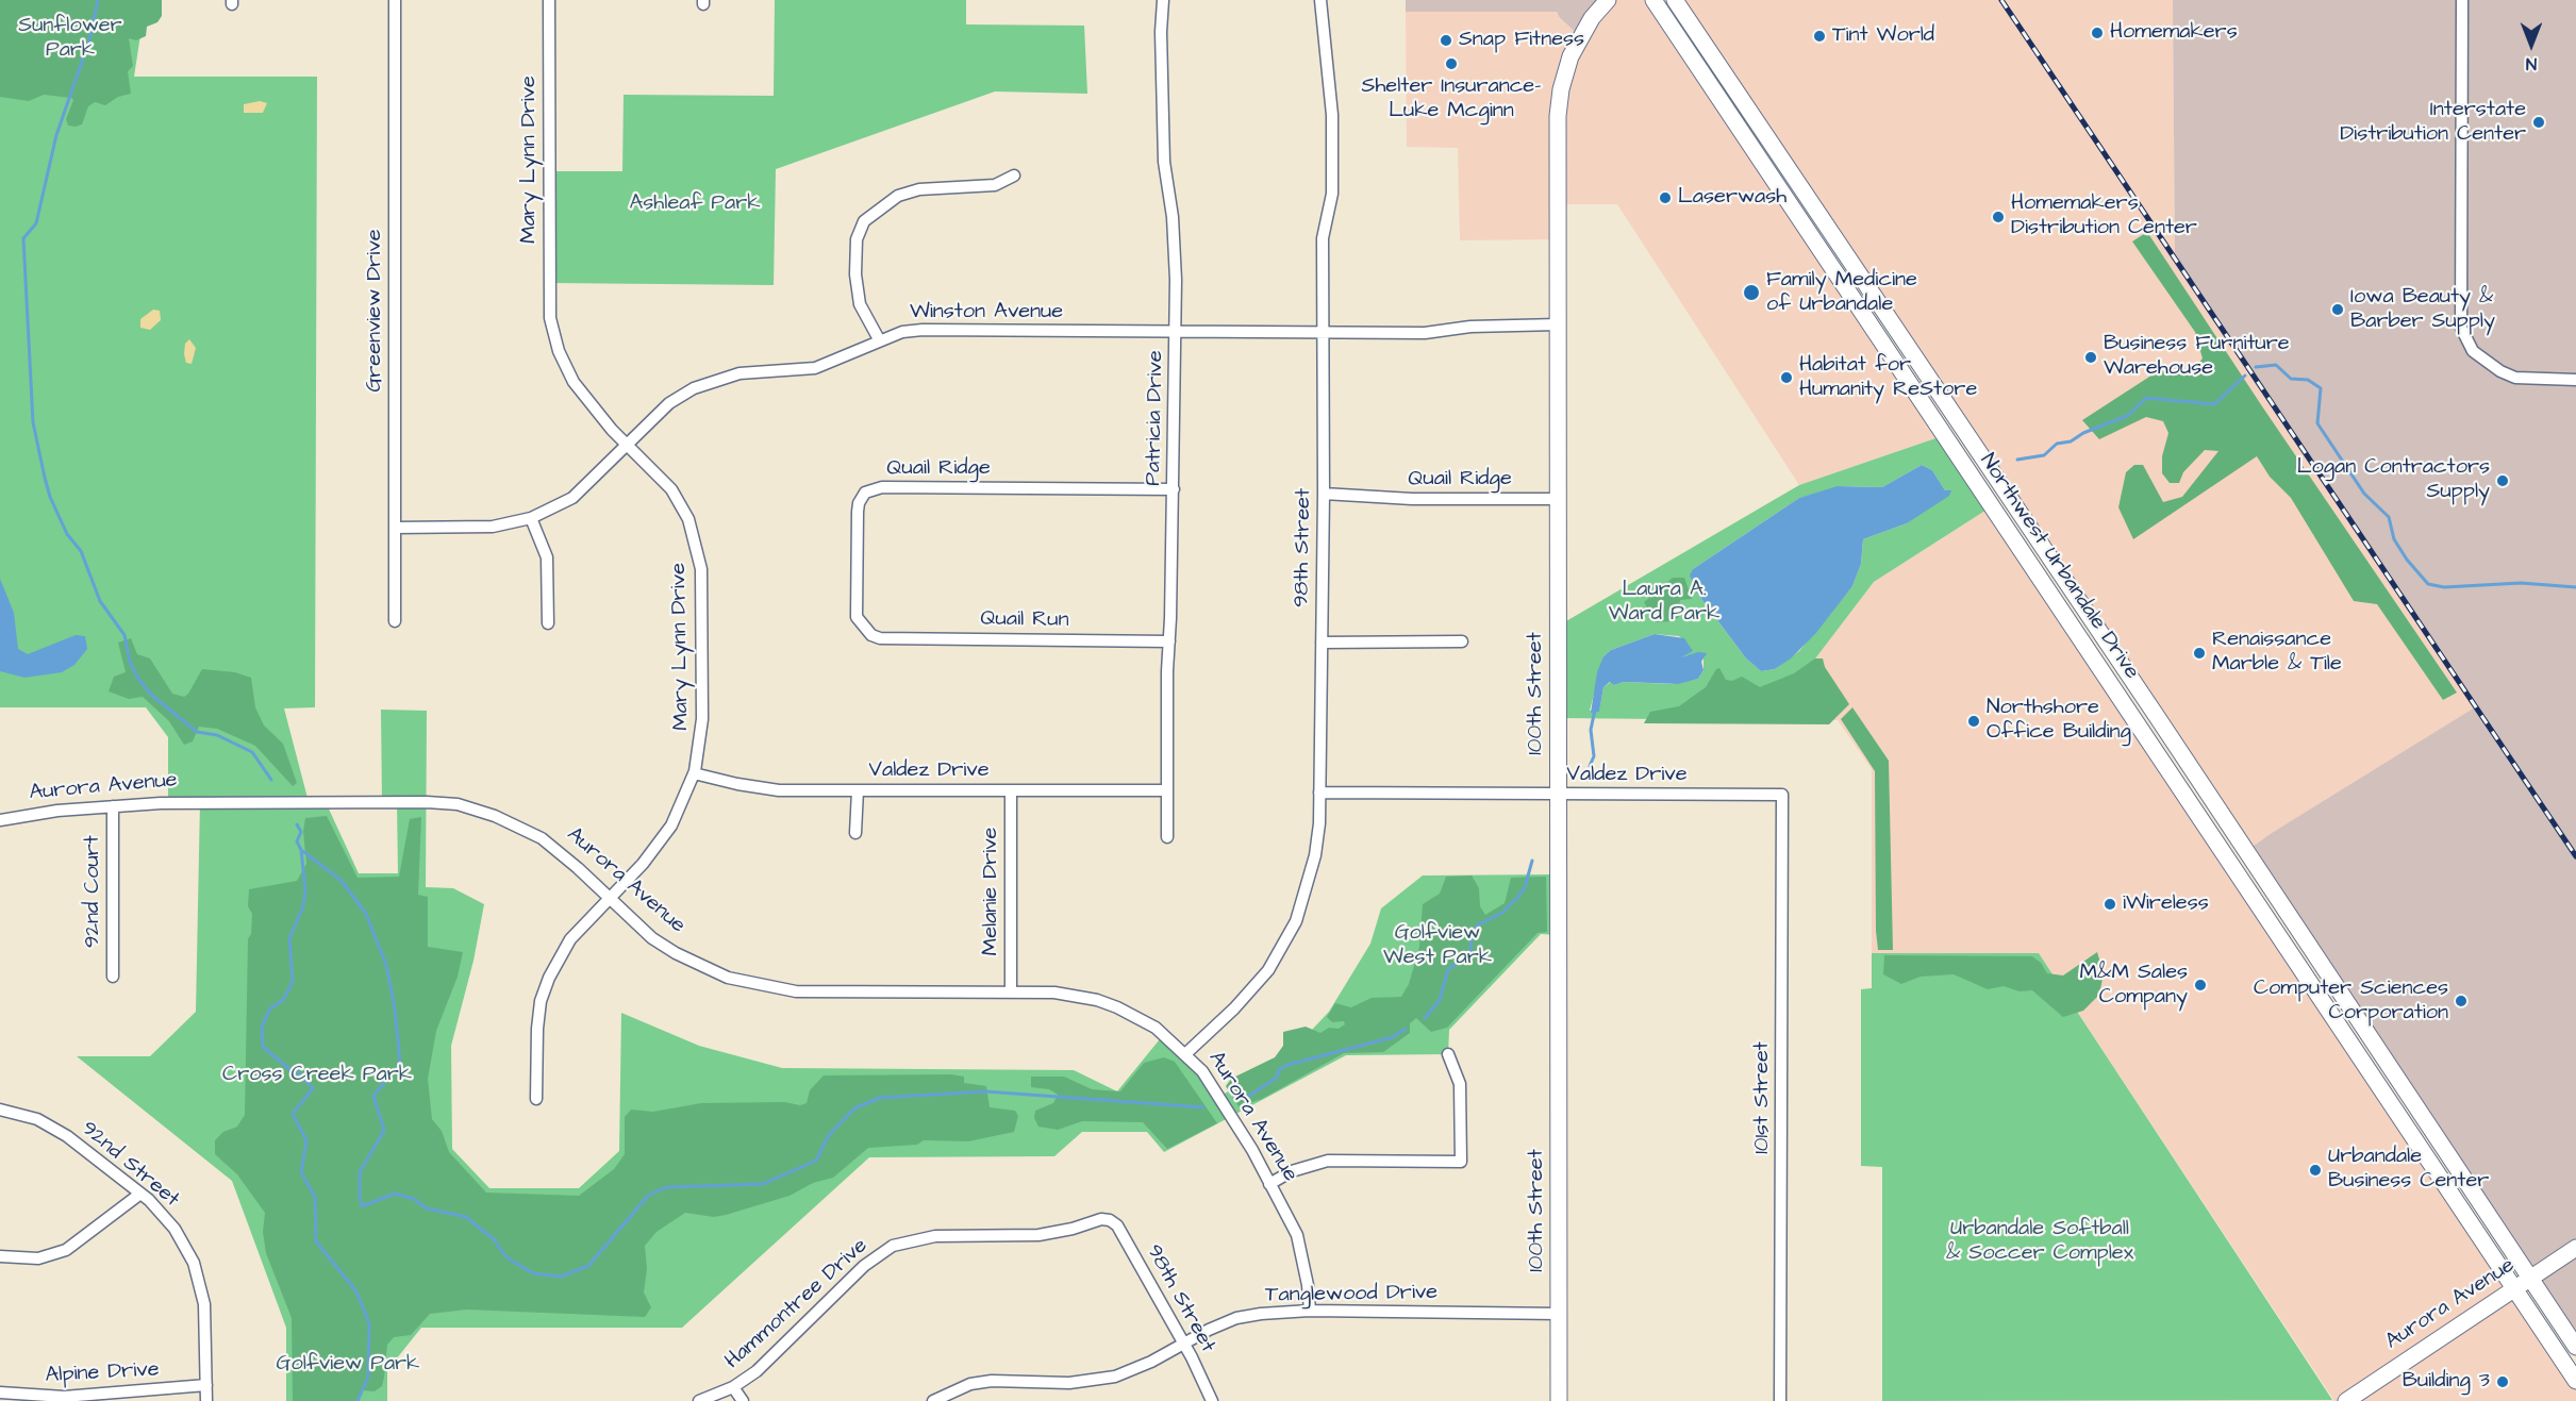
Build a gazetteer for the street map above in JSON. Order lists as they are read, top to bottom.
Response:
{
  "streets": {
    "main road": ["Northwest Urbandale Drive", "100th Street", "Aurora Avenue"],
    "street": [
      "Mary Lynn Drive",
      "Greenview Drive",
      "Winston Avenue",
      "Patricia Drive",
      "Quail Ridge",
      "98th Street",
      "Quail Run",
      "Valdez Drive",
      "92nd Court",
      "Melanie Drive",
      "101st Street",
      "92nd Street",
      "Tanglewood Drive",
      "Hammontree Drive",
      "Alpine Drive"
    ]
  },
  "crossings": [
    ["Mary Lynn Drive", "Winston Avenue"],
    ["Mary Lynn Drive", "Valdez Drive"],
    ["Mary Lynn Drive", "Aurora Avenue"],
    ["Greenview Drive", "Winston Avenue"],
    ["Winston Avenue", "Patricia Drive"],
    ["Winston Avenue", "98th Street"],
    ["Winston Avenue", "100th Street"],
    ["Patricia Drive", "Quail Ridge"],
    ["Patricia Drive", "Quail Run"],
    ["Patricia Drive", "Valdez Drive"],
    ["Quail Ridge", "98th Street"],
    ["Quail Ridge", "Quail Run"],
    ["Quail Ridge", "100th Street"],
    ["98th Street", "Valdez Drive"],
    ["98th Street", "Aurora Avenue"],
    ["98th Street", "Tanglewood Drive"],
    ["98th Street", "Hammontree Drive"],
    ["Northwest Urbandale Drive", "Aurora Avenue"],
    ["100th Street", "Valdez Drive"],
    ["100th Street", "Tanglewood Drive"],
    ["Valdez Drive", "Melanie Drive"],
    ["Valdez Drive", "101st Street"],
    ["Aurora Avenue", "92nd Court"],
    ["Aurora Avenue", "Melanie Drive"],
    ["Aurora Avenue", "Tanglewood Drive"],
    ["92nd Street", "Alpine Drive"]
  ],
  "parks": [
    "Sunflower Park",
    "Ashleaf Park",
    "Laura A. Ward Park",
    "Golfview West Park",
    "Cross Creek Park",
    "Urbandale Softball & Soccer Complex",
    "Golfview Park"
  ],
  "places": [
    "Homemakers",
    "Tint World",
    "Snap Fitness",
    "Shelter Insurance- Luke Mcginn",
    "Interstate Distribution Center",
    "Laserwash",
    "Homemakers Distribution Center",
    "Family Medicine of Urbandale",
    "Iowa Beauty & Barber Supply",
    "Business Furniture Warehouse",
    "Habitat for Humanity ReStore",
    "Logan Contractors Supply",
    "Renaissance Marble & Tile",
    "Northshore Office Building",
    "iWireless",
    "M&M Sales Company",
    "Computer Sciences Corporation",
    "Urbandale Business Center",
    "Building 3"
  ],
  "north": "bottom"
}
